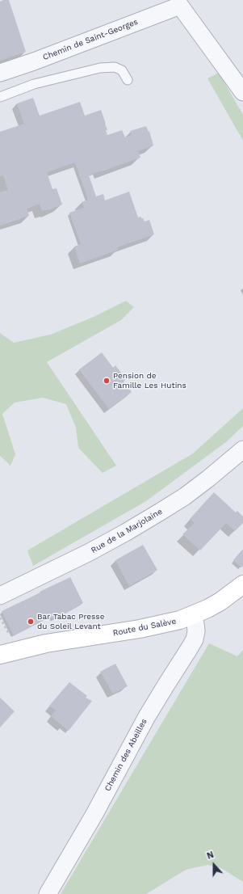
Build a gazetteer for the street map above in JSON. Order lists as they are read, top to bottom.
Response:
{
  "streets": {
    "main road": ["Route du Salève"],
    "street": ["Chemin de Saint-Georges", "Rue de la Marjolaine", "Chemin des Abeilles"]
  },
  "crossings": [
    ["Route du Salève", "Chemin des Abeilles"]
  ],
  "places": ["Pension de Famille Les Hutins", "Bar Tabac Presse du Soleil Levant"],
  "north": "top"
}
